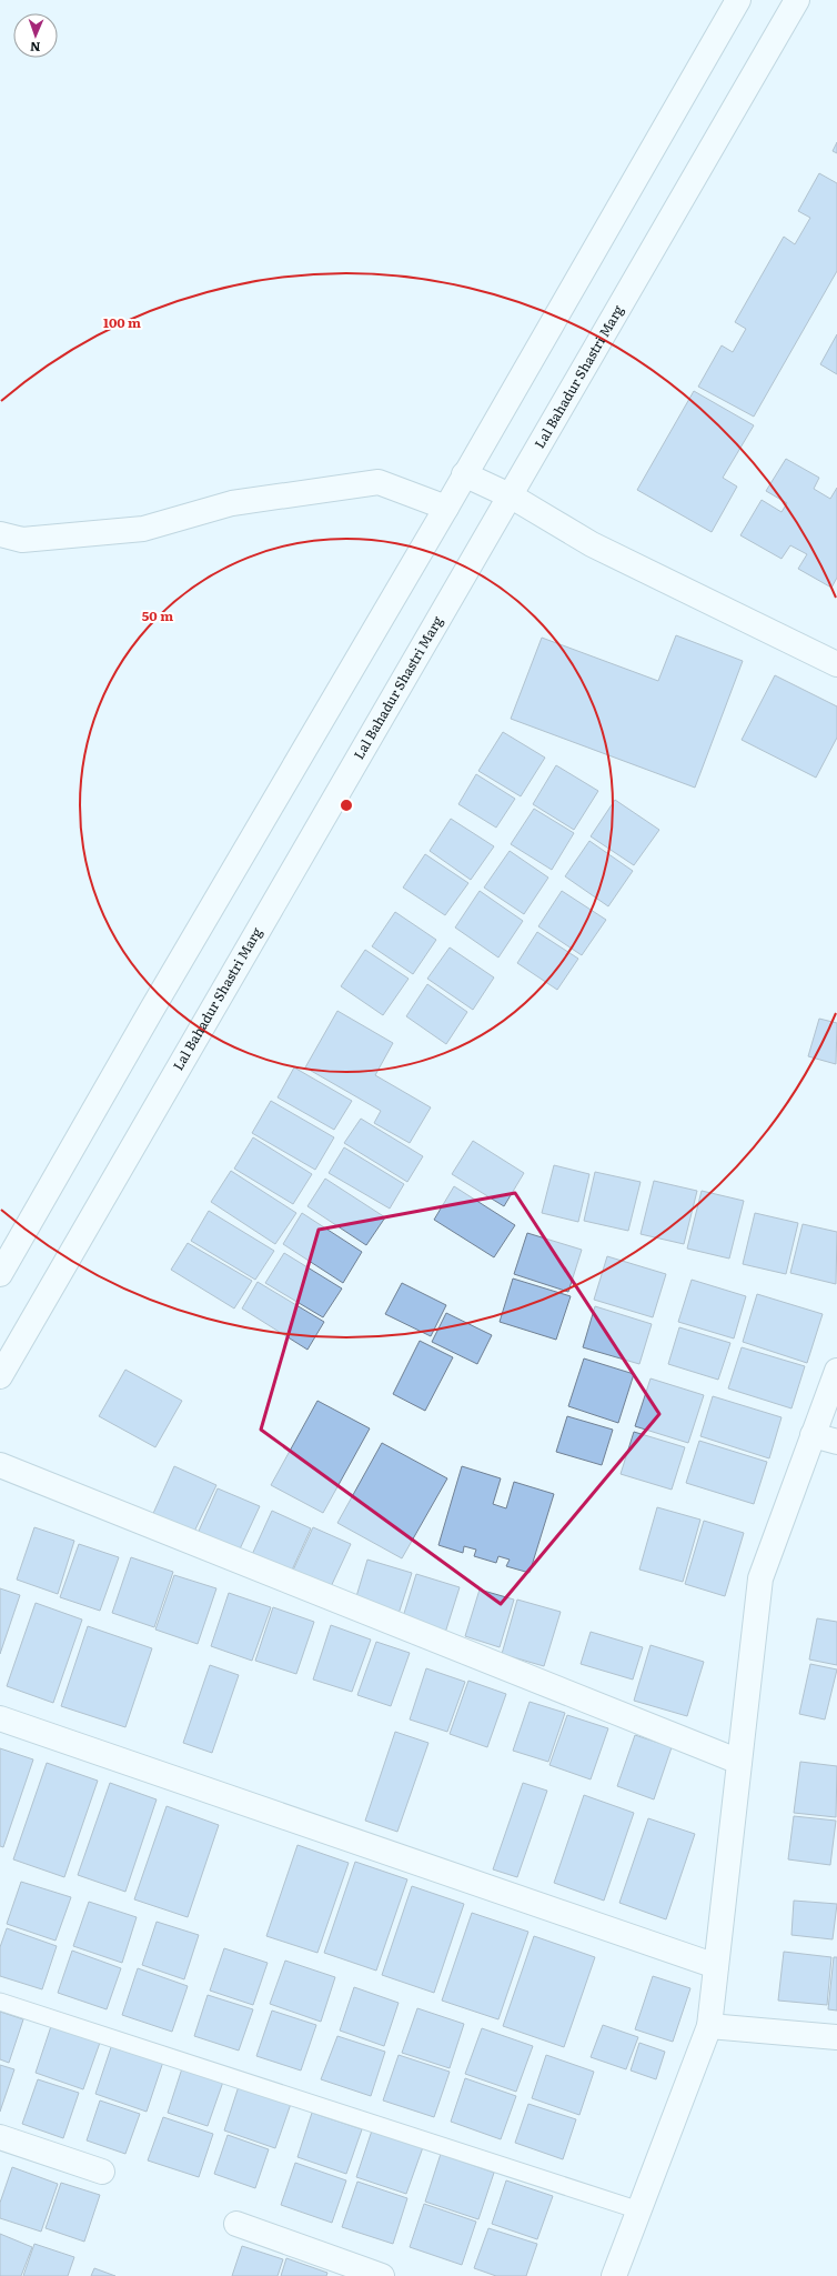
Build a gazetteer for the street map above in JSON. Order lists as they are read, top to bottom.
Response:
{
  "streets": {
    "main road": ["Lal Bahadur Shastri Marg"]
  },
  "north": "bottom",
  "rings": ["100 m", "50 m"]
}
